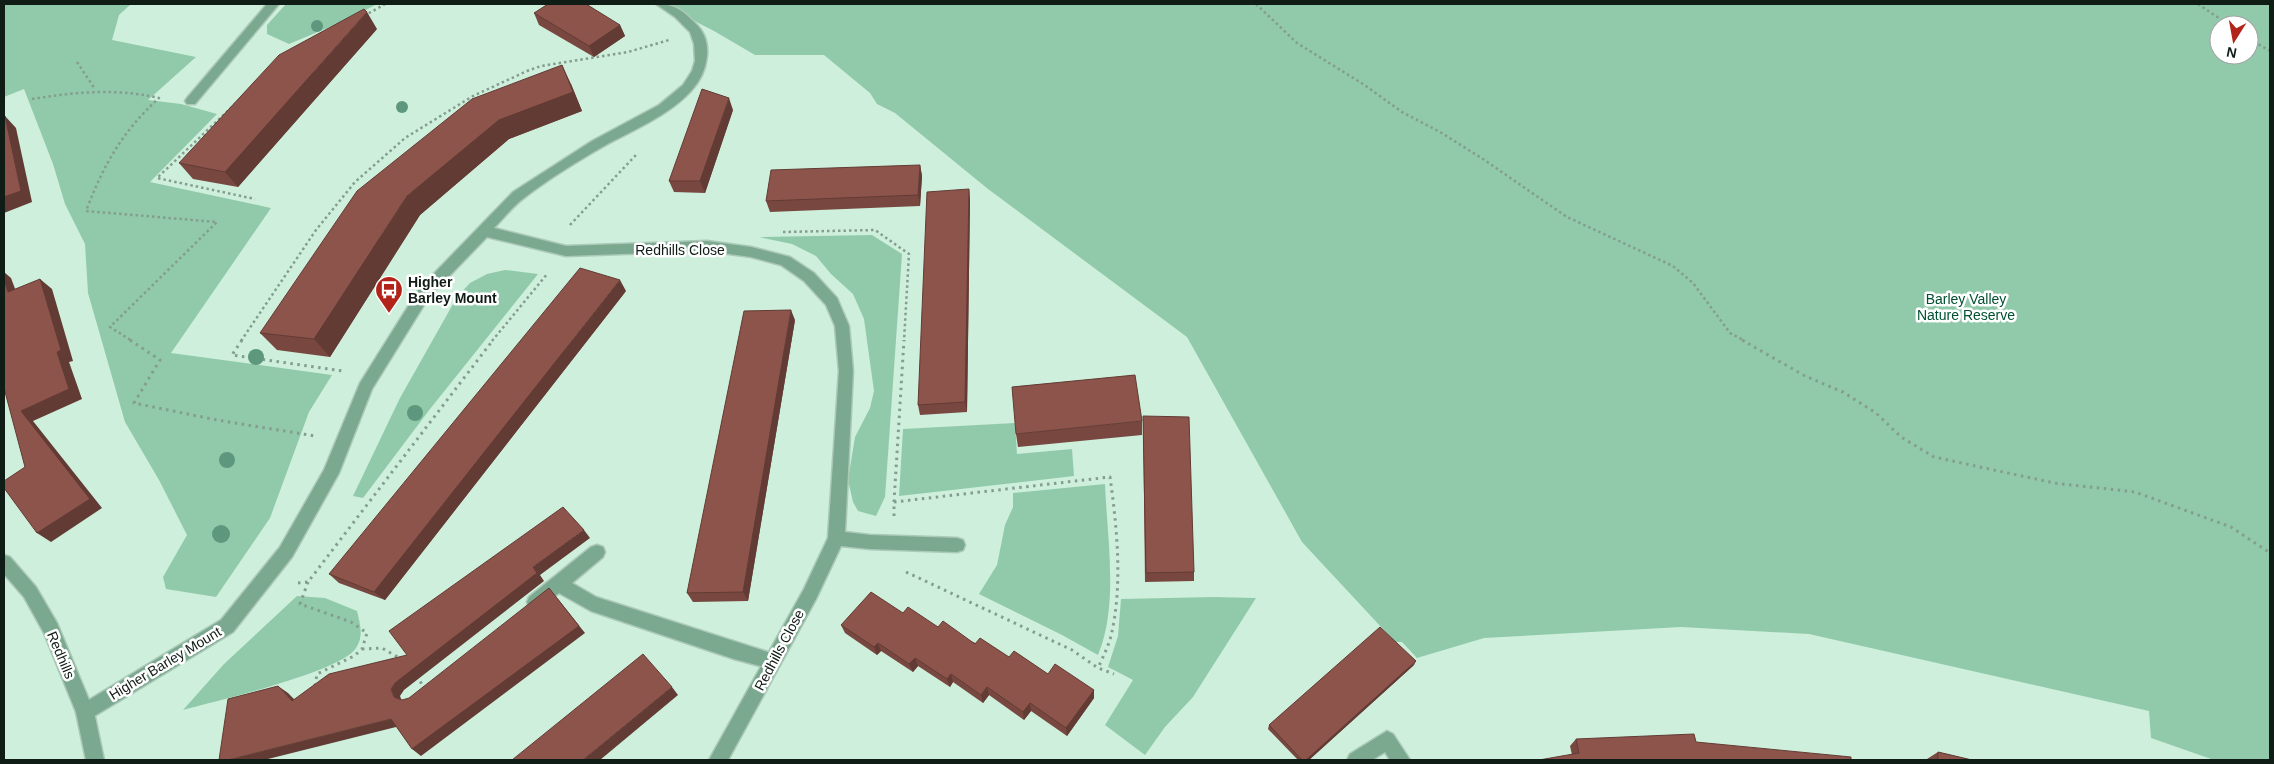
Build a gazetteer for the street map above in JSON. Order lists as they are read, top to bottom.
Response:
{
  "streets": {
    "street": ["Redhills Close", "Redhills", "Higher Barley Mount"]
  },
  "crossings": [
    ["Redhills Close", "Higher Barley Mount"],
    ["Redhills", "Higher Barley Mount"]
  ],
  "parks": ["Barley Valley Nature Reserve"],
  "places": {
    "bus stop": ["Higher Barley Mount"]
  },
  "north": "bottom"
}
